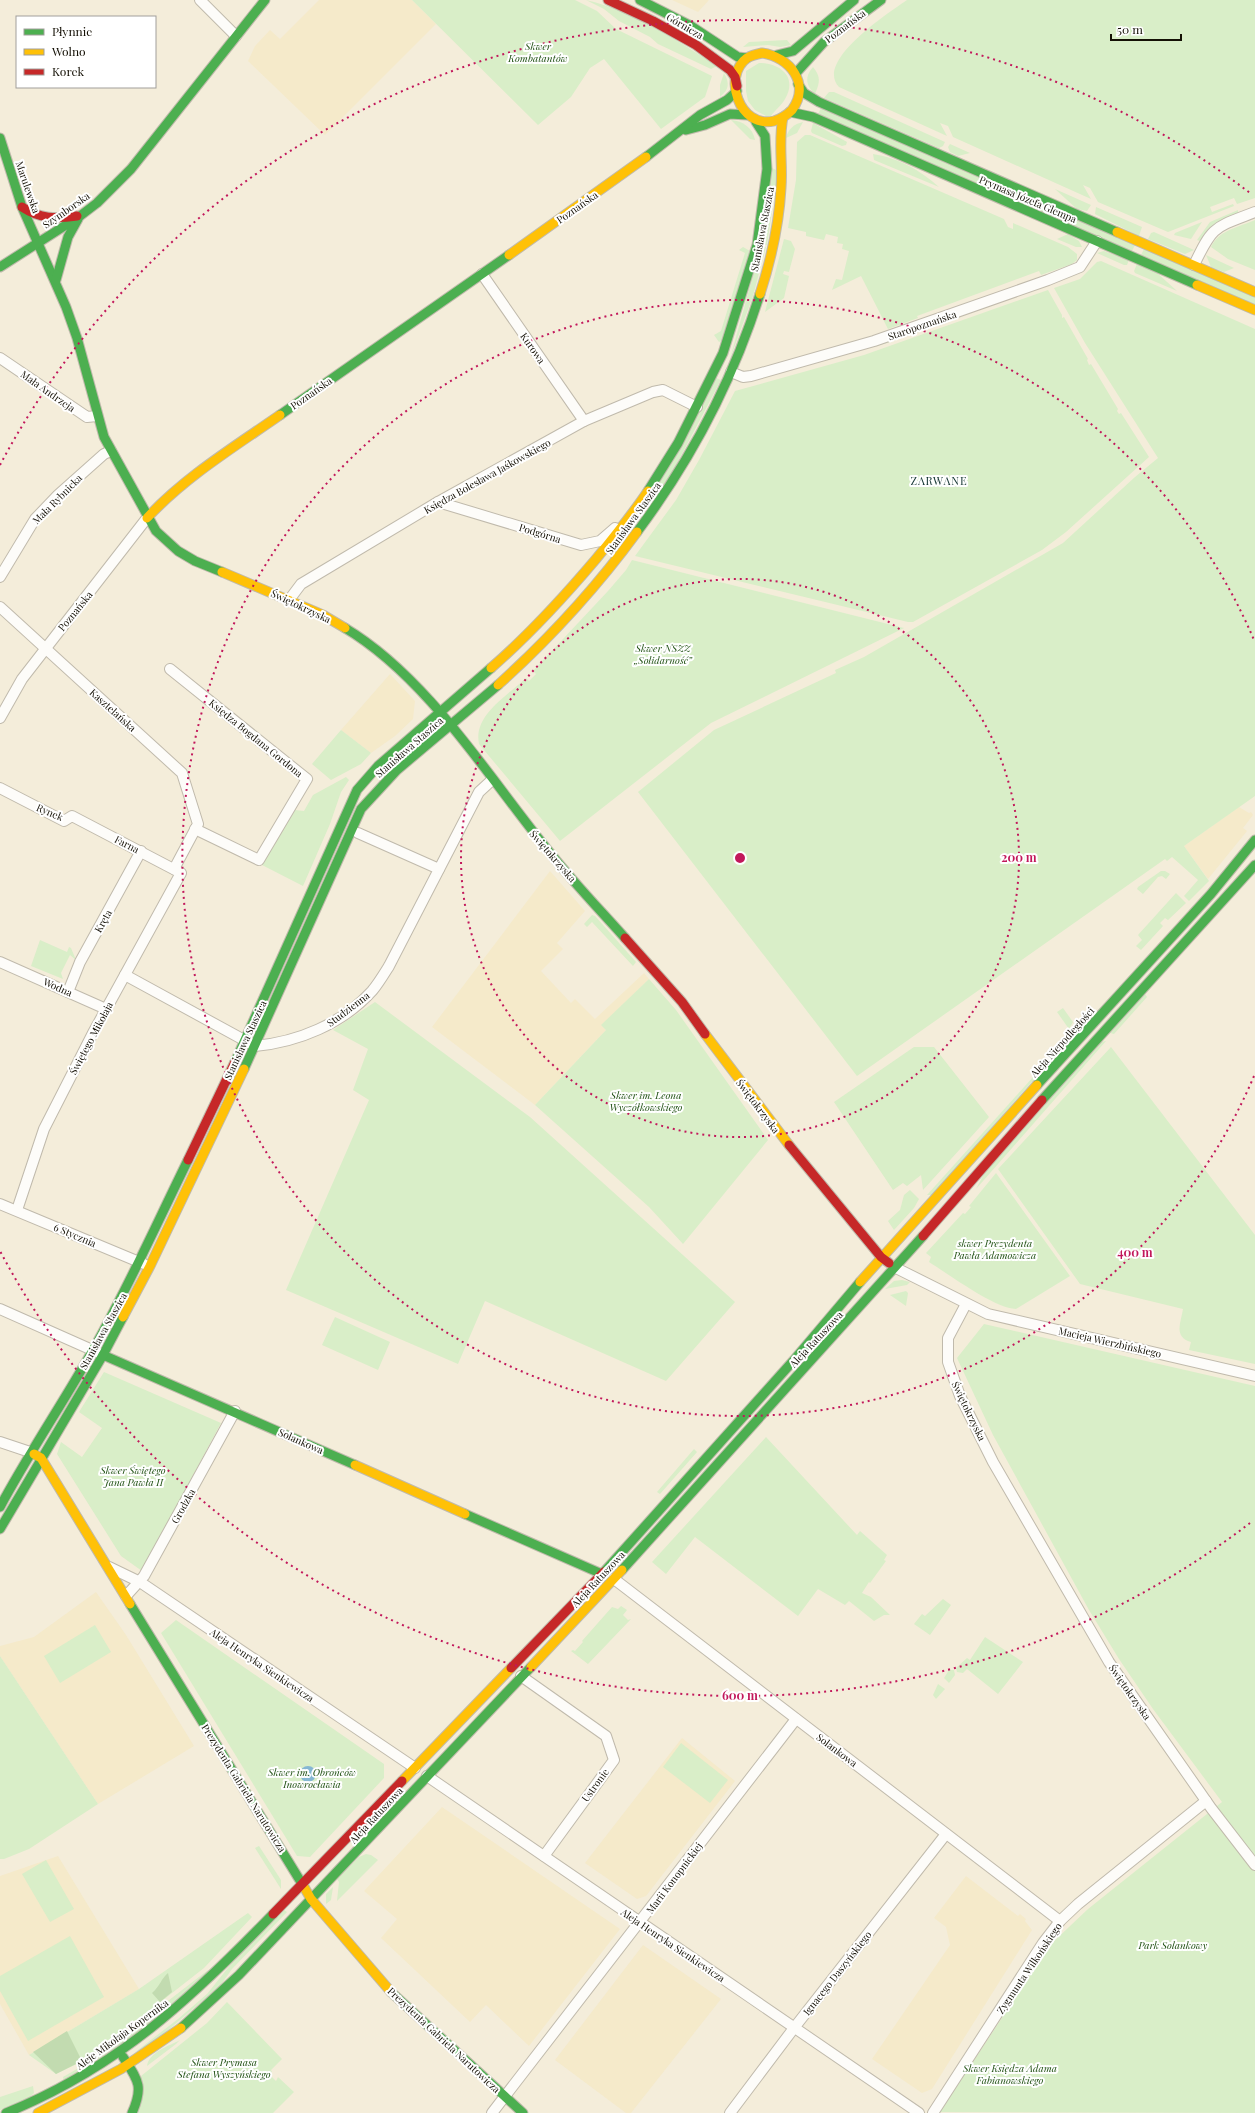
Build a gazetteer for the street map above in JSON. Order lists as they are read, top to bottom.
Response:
{
  "streets": {
    "street": [
      "Górnicza",
      "Poznańska",
      "Marulewska",
      "Prymasa Józefa Glempa",
      "Szymborska",
      "Stanisława Staszica",
      "Staropoznańska",
      "Kurowa",
      "Mała Andrzeja",
      "Księdza Bolesława Jaśkowskiego",
      "Mała Rybnicka",
      "Podgórna",
      "Świętokrzyska",
      "Kasztelańska",
      "Księdza Bogdana Gordona",
      "Rynek",
      "Farna",
      "Kręta",
      "Wodna",
      "Studzienna",
      "Świętego Mikołaja",
      "Aleja Niepodległości",
      "6 Stycznia",
      "Aleja Ratuszowa",
      "Macieja Wierzbińskiego",
      "Solankowa",
      "Grodzka",
      "Aleja Henryka Sienkiewicza",
      "Ustronie",
      "Prezydenta Gabriela Narutowicza",
      "Marii Konopnickiej",
      "Zygmunta Wilkońskiego",
      "Ignacego Daszyńskiego",
      "Aleje Mikołaja Kopernika"
    ]
  },
  "crossings": [
    ["Górnicza", "Poznańska"],
    ["Górnicza", "Prymasa Józefa Glempa"],
    ["Górnicza", "Stanisława Staszica"],
    ["Poznańska", "Prymasa Józefa Glempa"],
    ["Poznańska", "Szymborska"],
    ["Poznańska", "Stanisława Staszica"],
    ["Poznańska", "Kurowa"],
    ["Poznańska", "Świętokrzyska"],
    ["Poznańska", "Kasztelańska"],
    ["Marulewska", "Szymborska"],
    ["Prymasa Józefa Glempa", "Stanisława Staszica"],
    ["Prymasa Józefa Glempa", "Staropoznańska"],
    ["Szymborska", "Mała Andrzeja"],
    ["Szymborska", "Mała Rybnicka"],
    ["Szymborska", "Świętokrzyska"],
    ["Stanisława Staszica", "Staropoznańska"],
    ["Stanisława Staszica", "Księdza Bolesława Jaśkowskiego"],
    ["Stanisława Staszica", "Podgórna"],
    ["Stanisława Staszica", "Świętokrzyska"],
    ["Stanisława Staszica", "Studzienna"],
    ["Stanisława Staszica", "6 Stycznia"],
    ["Stanisława Staszica", "Solankowa"],
    ["Stanisława Staszica", "Prezydenta Gabriela Narutowicza"],
    ["Kurowa", "Księdza Bolesława Jaśkowskiego"],
    ["Księdza Bolesława Jaśkowskiego", "Podgórna"],
    ["Księdza Bolesława Jaśkowskiego", "Świętokrzyska"],
    ["Świętokrzyska", "Studzienna"],
    ["Świętokrzyska", "Aleja Niepodległości"],
    ["Świętokrzyska", "Aleja Ratuszowa"],
    ["Świętokrzyska", "Macieja Wierzbińskiego"],
    ["Świętokrzyska", "Zygmunta Wilkońskiego"],
    ["Kasztelańska", "Księdza Bogdana Gordona"],
    ["Kasztelańska", "Świętego Mikołaja"],
    ["Księdza Bogdana Gordona", "Świętego Mikołaja"],
    ["Rynek", "Farna"],
    ["Farna", "Kręta"],
    ["Farna", "Świętego Mikołaja"],
    ["Kręta", "Wodna"],
    ["Wodna", "Świętego Mikołaja"],
    ["Świętego Mikołaja", "6 Stycznia"],
    ["Aleja Niepodległości", "Aleja Ratuszowa"],
    ["Aleja Ratuszowa", "Solankowa"],
    ["Aleja Ratuszowa", "Aleja Henryka Sienkiewicza"],
    ["Aleja Ratuszowa", "Ustronie"],
    ["Aleja Ratuszowa", "Prezydenta Gabriela Narutowicza"],
    ["Aleja Ratuszowa", "Aleje Mikołaja Kopernika"],
    ["Solankowa", "Grodzka"],
    ["Solankowa", "Marii Konopnickiej"],
    ["Solankowa", "Zygmunta Wilkońskiego"],
    ["Solankowa", "Ignacego Daszyńskiego"],
    ["Grodzka", "Aleja Henryka Sienkiewicza"],
    ["Grodzka", "Prezydenta Gabriela Narutowicza"],
    ["Aleja Henryka Sienkiewicza", "Ustronie"],
    ["Aleja Henryka Sienkiewicza", "Prezydenta Gabriela Narutowicza"],
    ["Aleja Henryka Sienkiewicza", "Marii Konopnickiej"],
    ["Aleja Henryka Sienkiewicza", "Ignacego Daszyńskiego"],
    ["Prezydenta Gabriela Narutowicza", "Marii Konopnickiej"],
    ["Prezydenta Gabriela Narutowicza", "Aleje Mikołaja Kopernika"]
  ],
  "districts": ["ZARWANE"],
  "parks": [
    "Skwer Kombatantów",
    "Skwer NSZZ „Solidarność”",
    "Skwer im. Leona Wyczółkowskiego",
    "skwer Prezydenta Pawła Adamowicza",
    "Skwer Świętego Jana Pawła II",
    "Skwer im. Obrońców Inowrocławia",
    "Park Solankowy",
    "Skwer Prymasa Stefana Wyszyńskiego",
    "Skwer Księdza Adama Fabianowskiego"
  ],
  "legend": ["Płynnie", "Wolno", "Korek"],
  "scale_bar": "50 m",
  "rings": ["200 m", "400 m", "600 m"]
}
